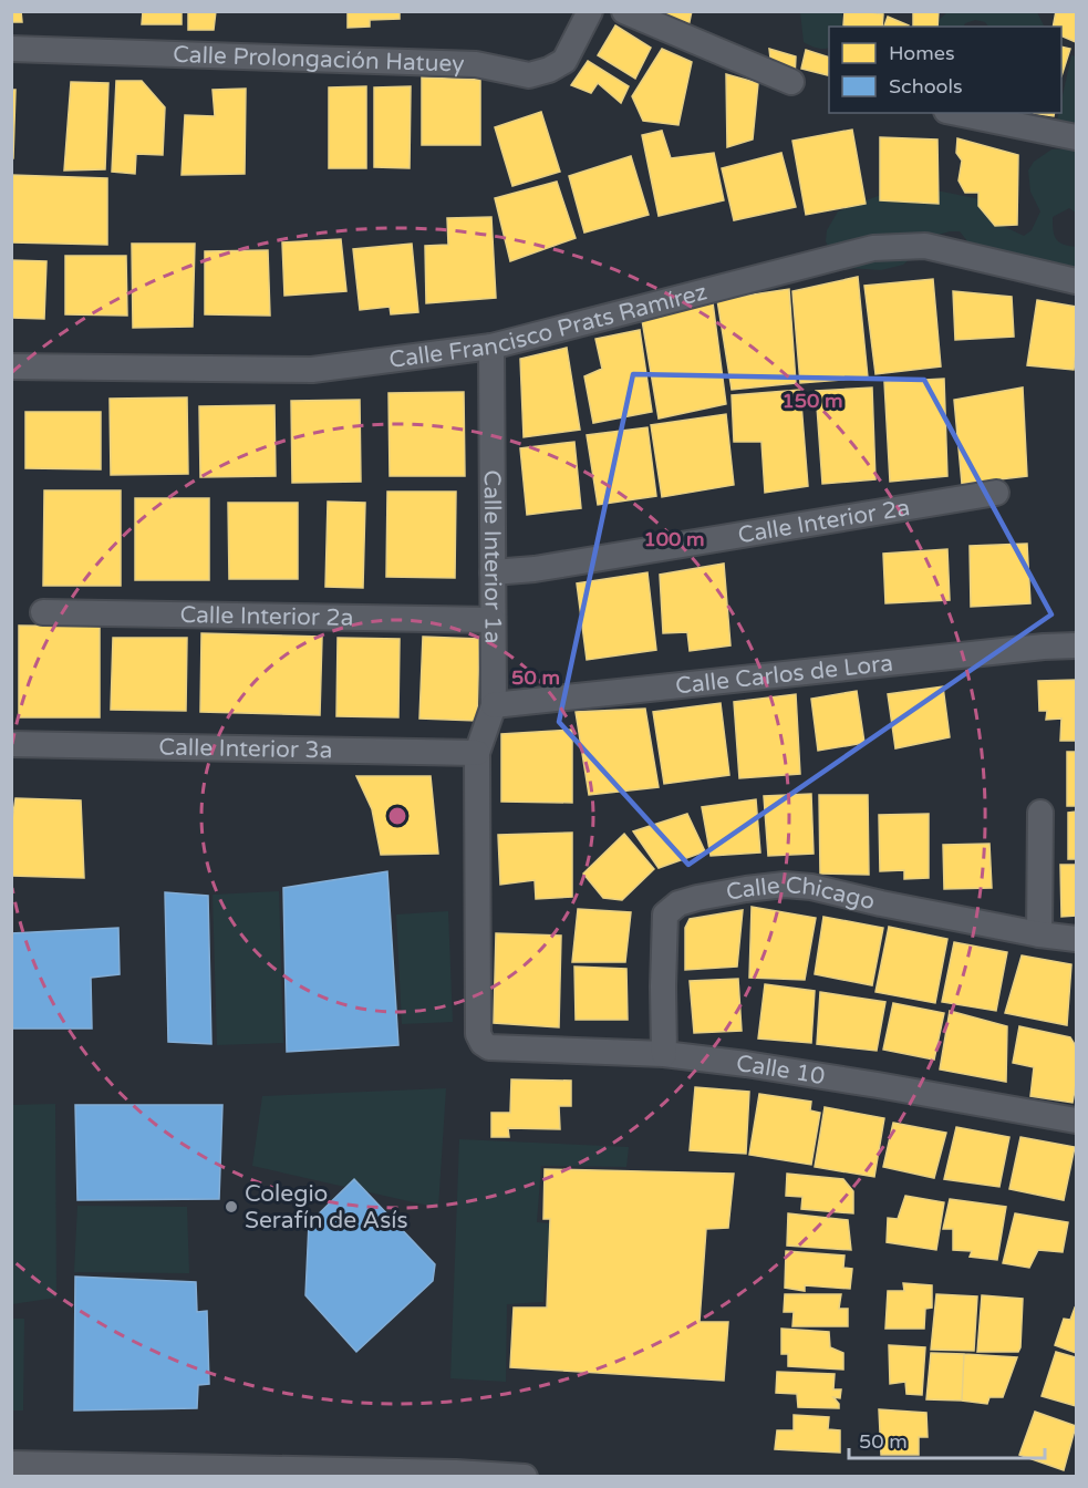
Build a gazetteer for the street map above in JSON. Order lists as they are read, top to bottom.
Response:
{
  "streets": {
    "street": [
      "Calle Prolongación Hatuey",
      "Calle Francisco Prats Ramírez",
      "Calle Interior 2a",
      "Calle Interior 1a",
      "Calle Carlos de Lora",
      "Calle Interior 3a",
      "Calle Chicago",
      "Calle 10"
    ]
  },
  "crossings": [
    ["Calle Francisco Prats Ramírez", "Calle Interior 1a"],
    ["Calle Interior 2a", "Calle Interior 1a"],
    ["Calle Interior 1a", "Calle Carlos de Lora"],
    ["Calle Interior 1a", "Calle Interior 3a"],
    ["Calle Interior 1a", "Calle 10"],
    ["Calle Chicago", "Calle 10"]
  ],
  "places": ["Colegio Serafín de Asís"],
  "legend": ["Homes", "Schools"],
  "scale_bar": "50 m",
  "rings": ["150 m", "100 m", "50 m"]
}
